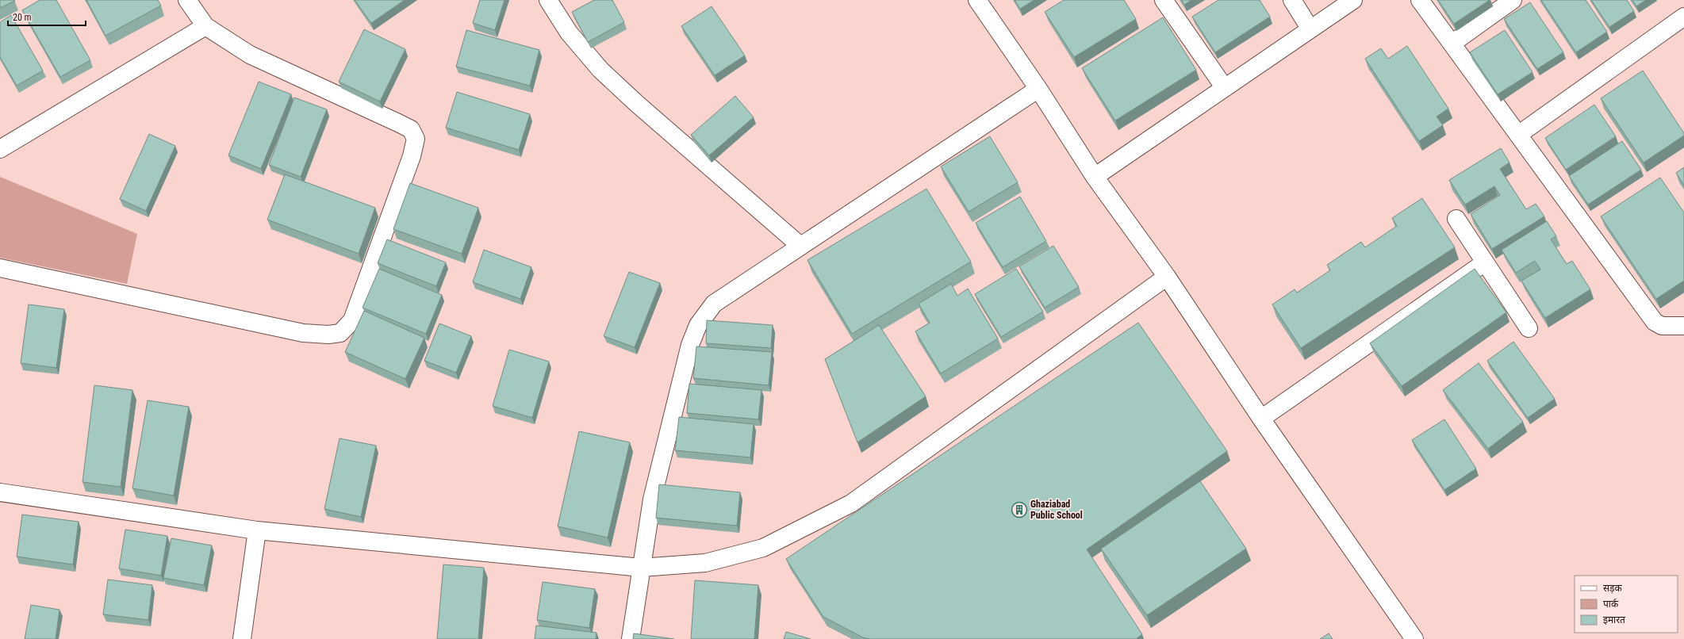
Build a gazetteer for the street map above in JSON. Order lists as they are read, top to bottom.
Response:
{
  "places": {
    "building": ["Ghaziabad Public School"]
  },
  "legend": ["सड़क", "पार्क", "इमारत"],
  "scale_bar": "20 m"
}
